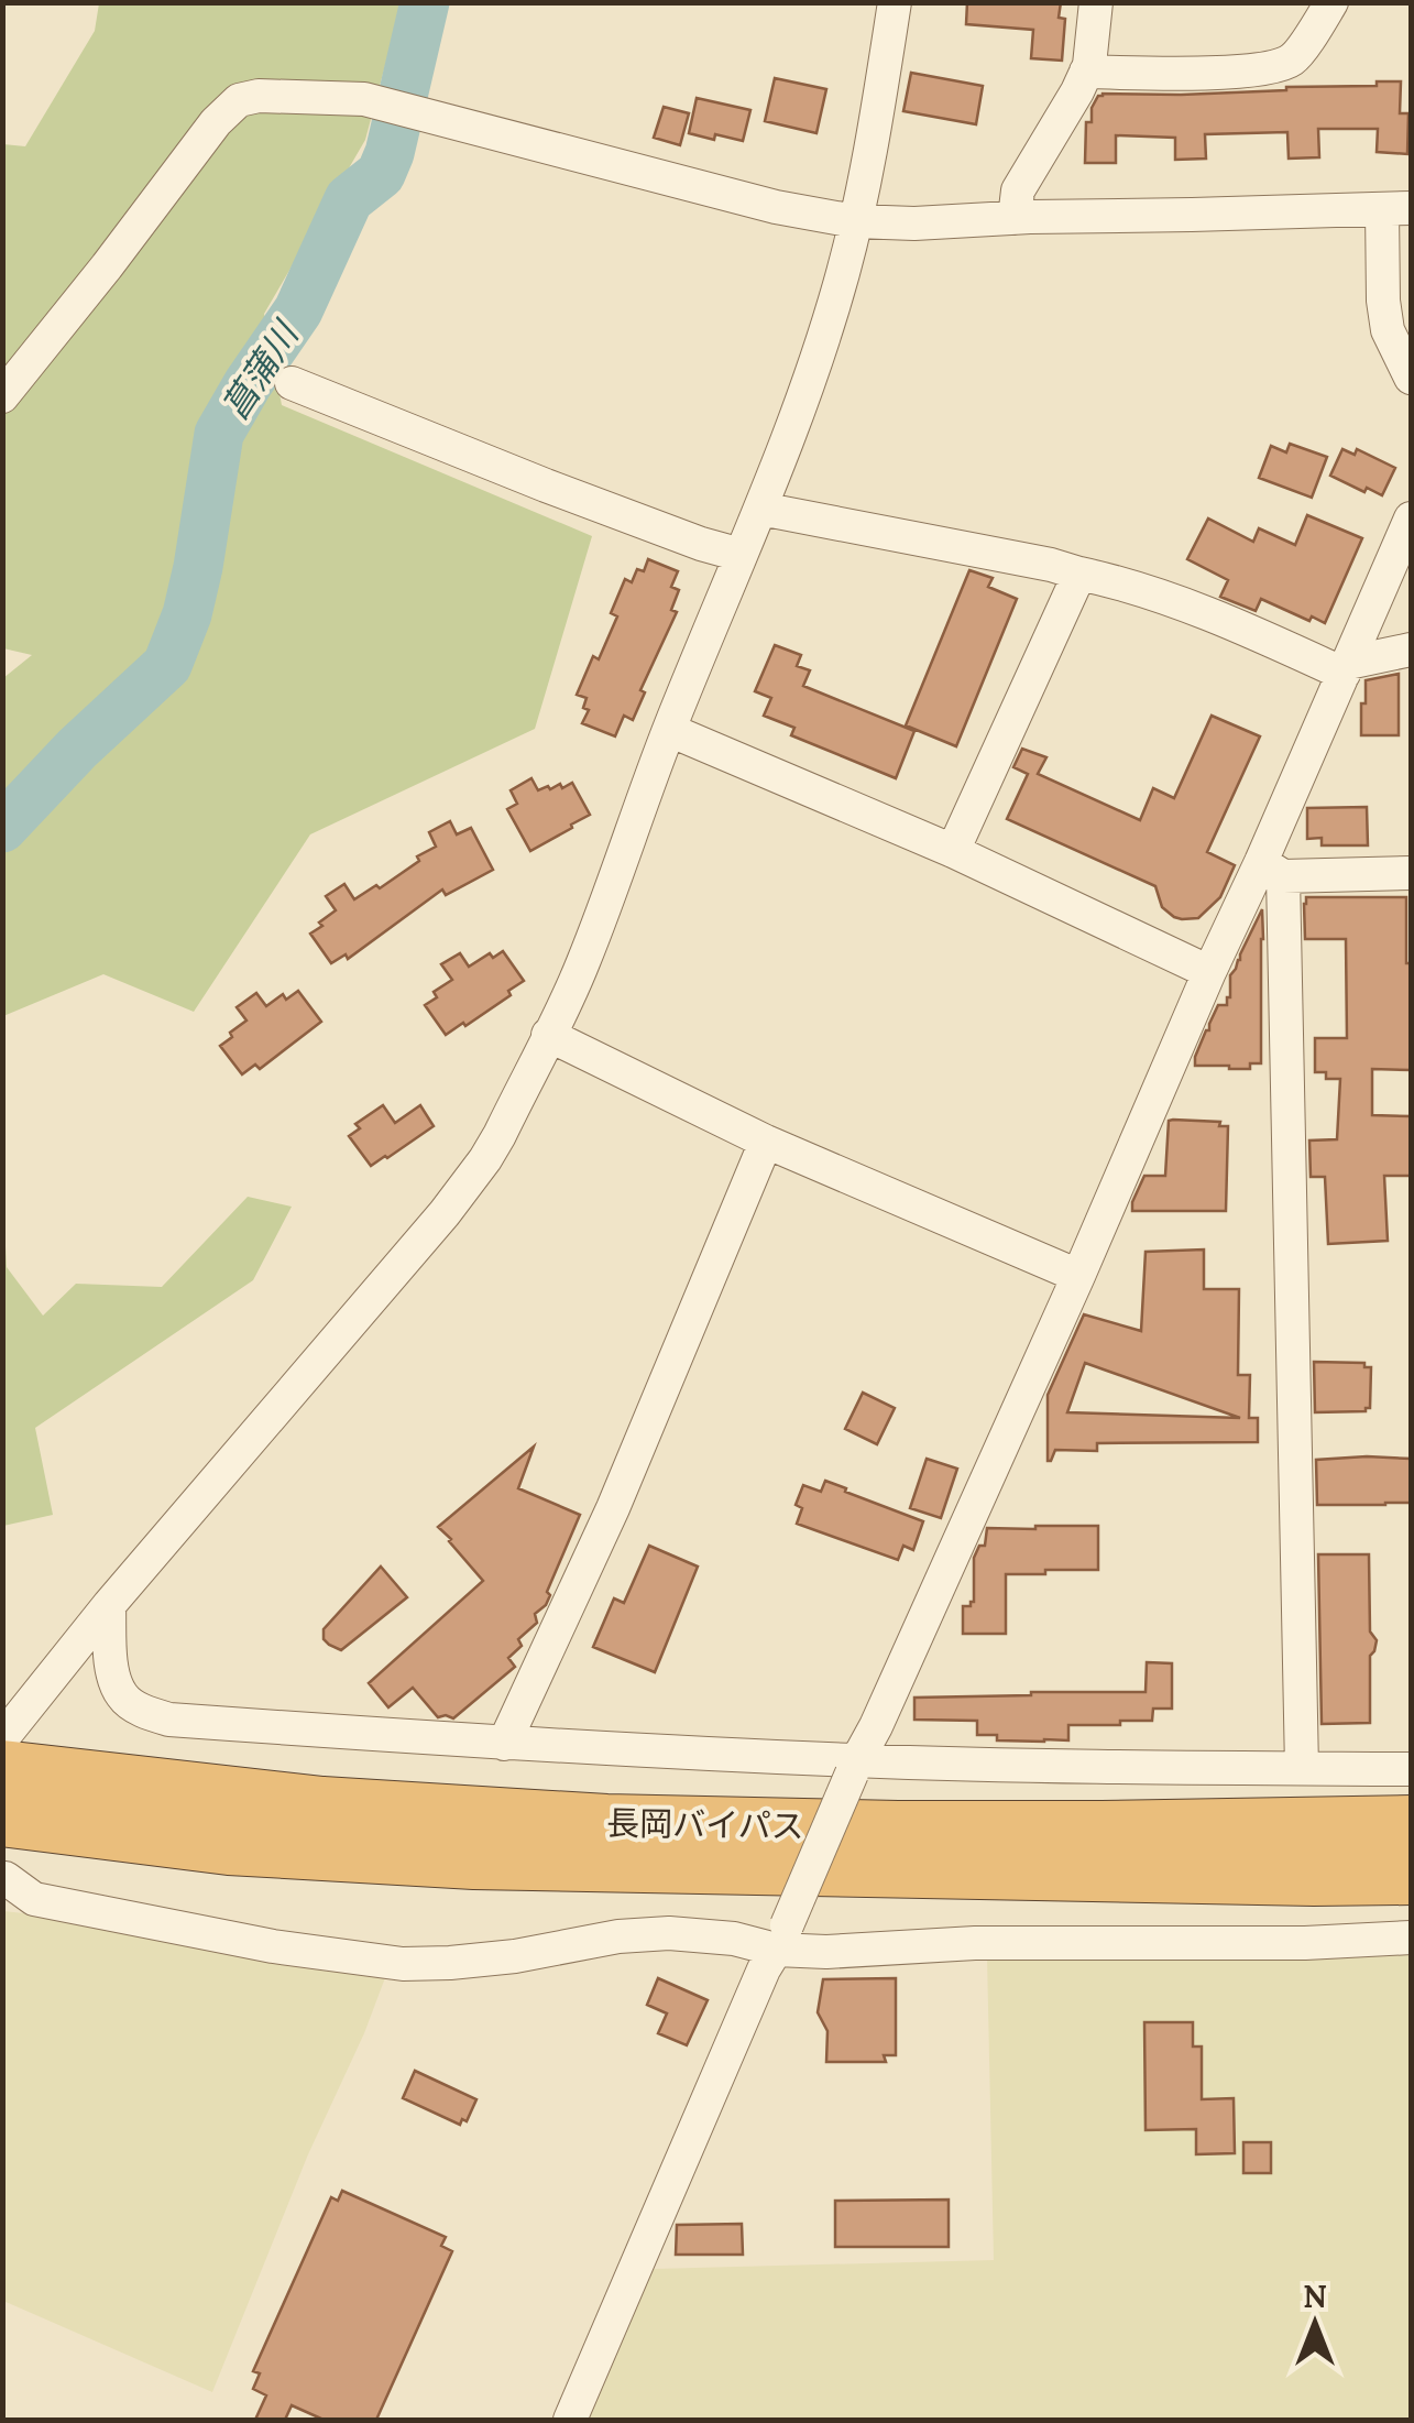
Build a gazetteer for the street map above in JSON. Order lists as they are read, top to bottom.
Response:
{
  "streets": {
    "highway": ["長岡バイパス"]
  },
  "water": ["菖蒲川"],
  "north": "top"
}
